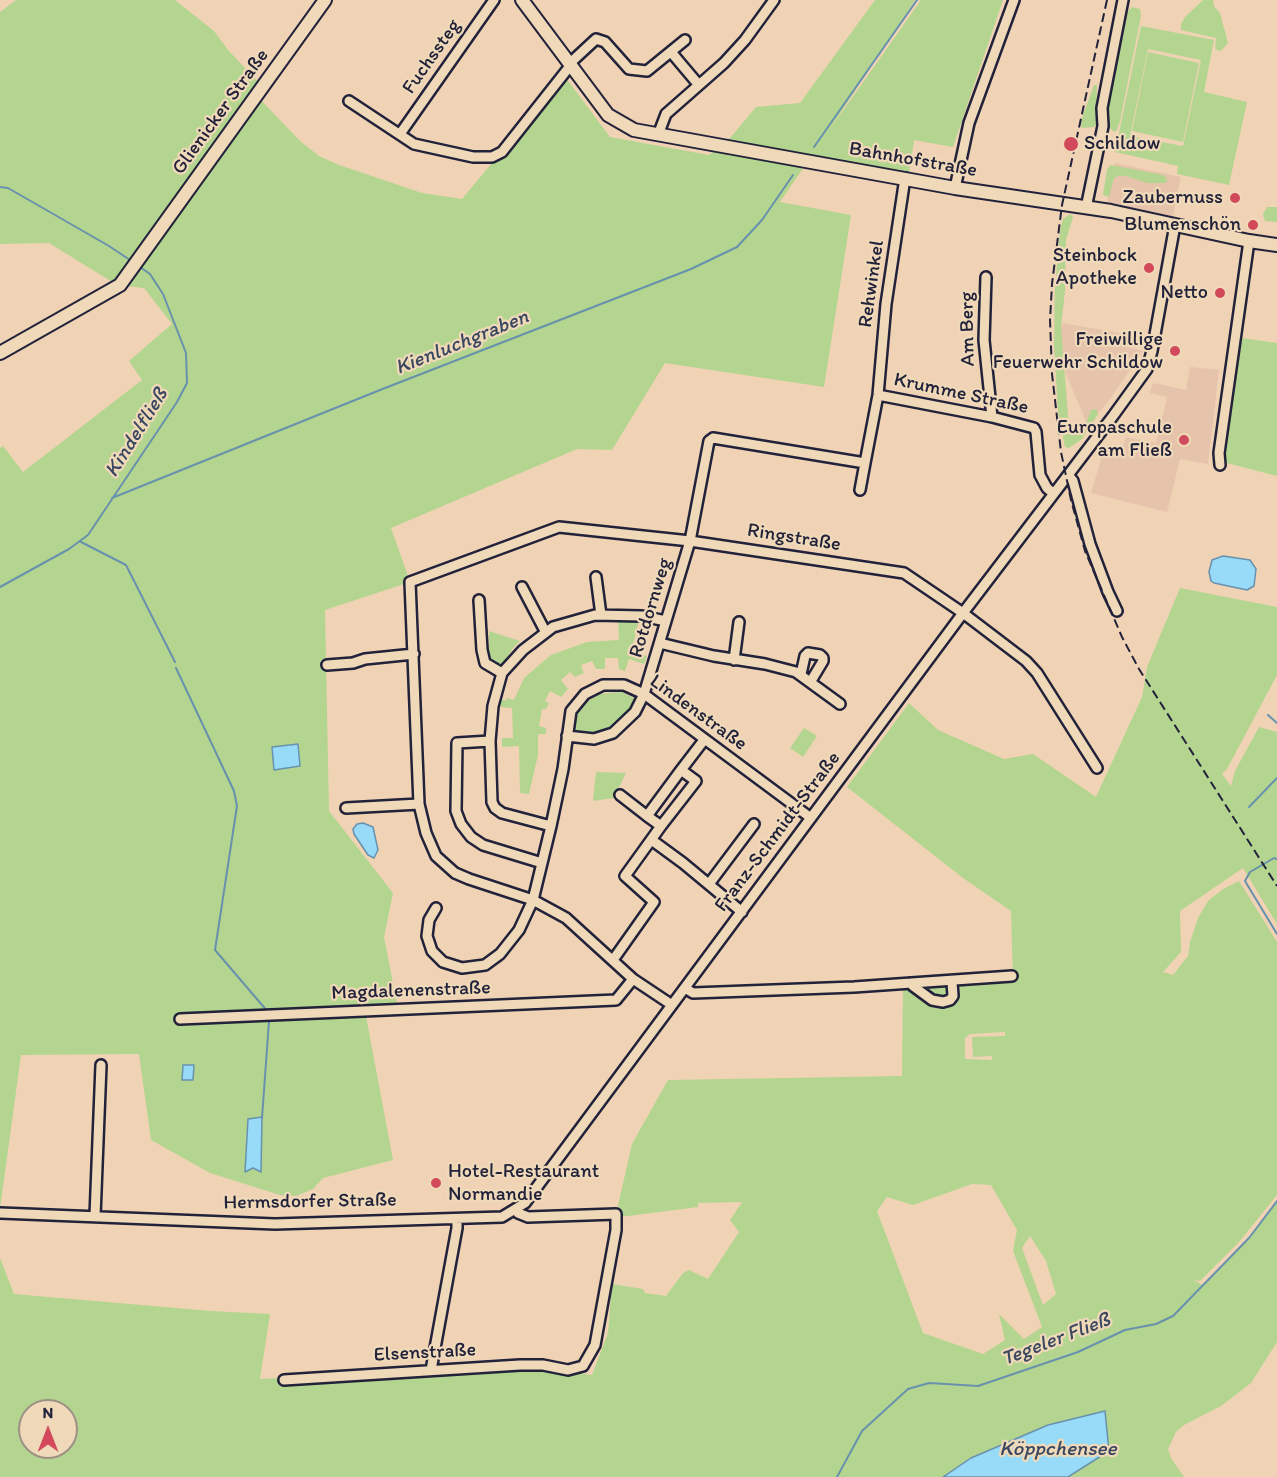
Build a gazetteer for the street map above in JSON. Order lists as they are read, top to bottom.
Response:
{
  "streets": {
    "street": [
      "Fuchssteg",
      "Glienicker Straße",
      "Bahnhofstraße",
      "Rehwinkel",
      "Am Berg",
      "Krumme Straße",
      "Ringstraße",
      "Rotdornweg",
      "Lindenstraße",
      "Franz-Schmidt-Straße",
      "Magdalenenstraße",
      "Hermsdorfer Straße",
      "Elsenstraße"
    ]
  },
  "crossings": [
    ["Bahnhofstraße", "Rehwinkel"],
    ["Bahnhofstraße", "Franz-Schmidt-Straße"],
    ["Rehwinkel", "Krumme Straße"],
    ["Am Berg", "Krumme Straße"],
    ["Krumme Straße", "Franz-Schmidt-Straße"],
    ["Ringstraße", "Rotdornweg"],
    ["Ringstraße", "Franz-Schmidt-Straße"],
    ["Rotdornweg", "Lindenstraße"],
    ["Lindenstraße", "Franz-Schmidt-Straße"],
    ["Franz-Schmidt-Straße", "Hermsdorfer Straße"],
    ["Hermsdorfer Straße", "Elsenstraße"]
  ],
  "water": [
    "Kienluchgraben",
    "Kindelfließ",
    "Tegeler Fließ",
    "Köppchensee"
  ],
  "places": [
    "Schildow",
    "Zaubernuss",
    "Blumenschön",
    "Steinbock Apotheke",
    "Netto",
    "Freiwillige Feuerwehr Schildow",
    "Europaschule am Fließ",
    "Hotel-Restaurant Normandie"
  ],
  "north": "top"
}
